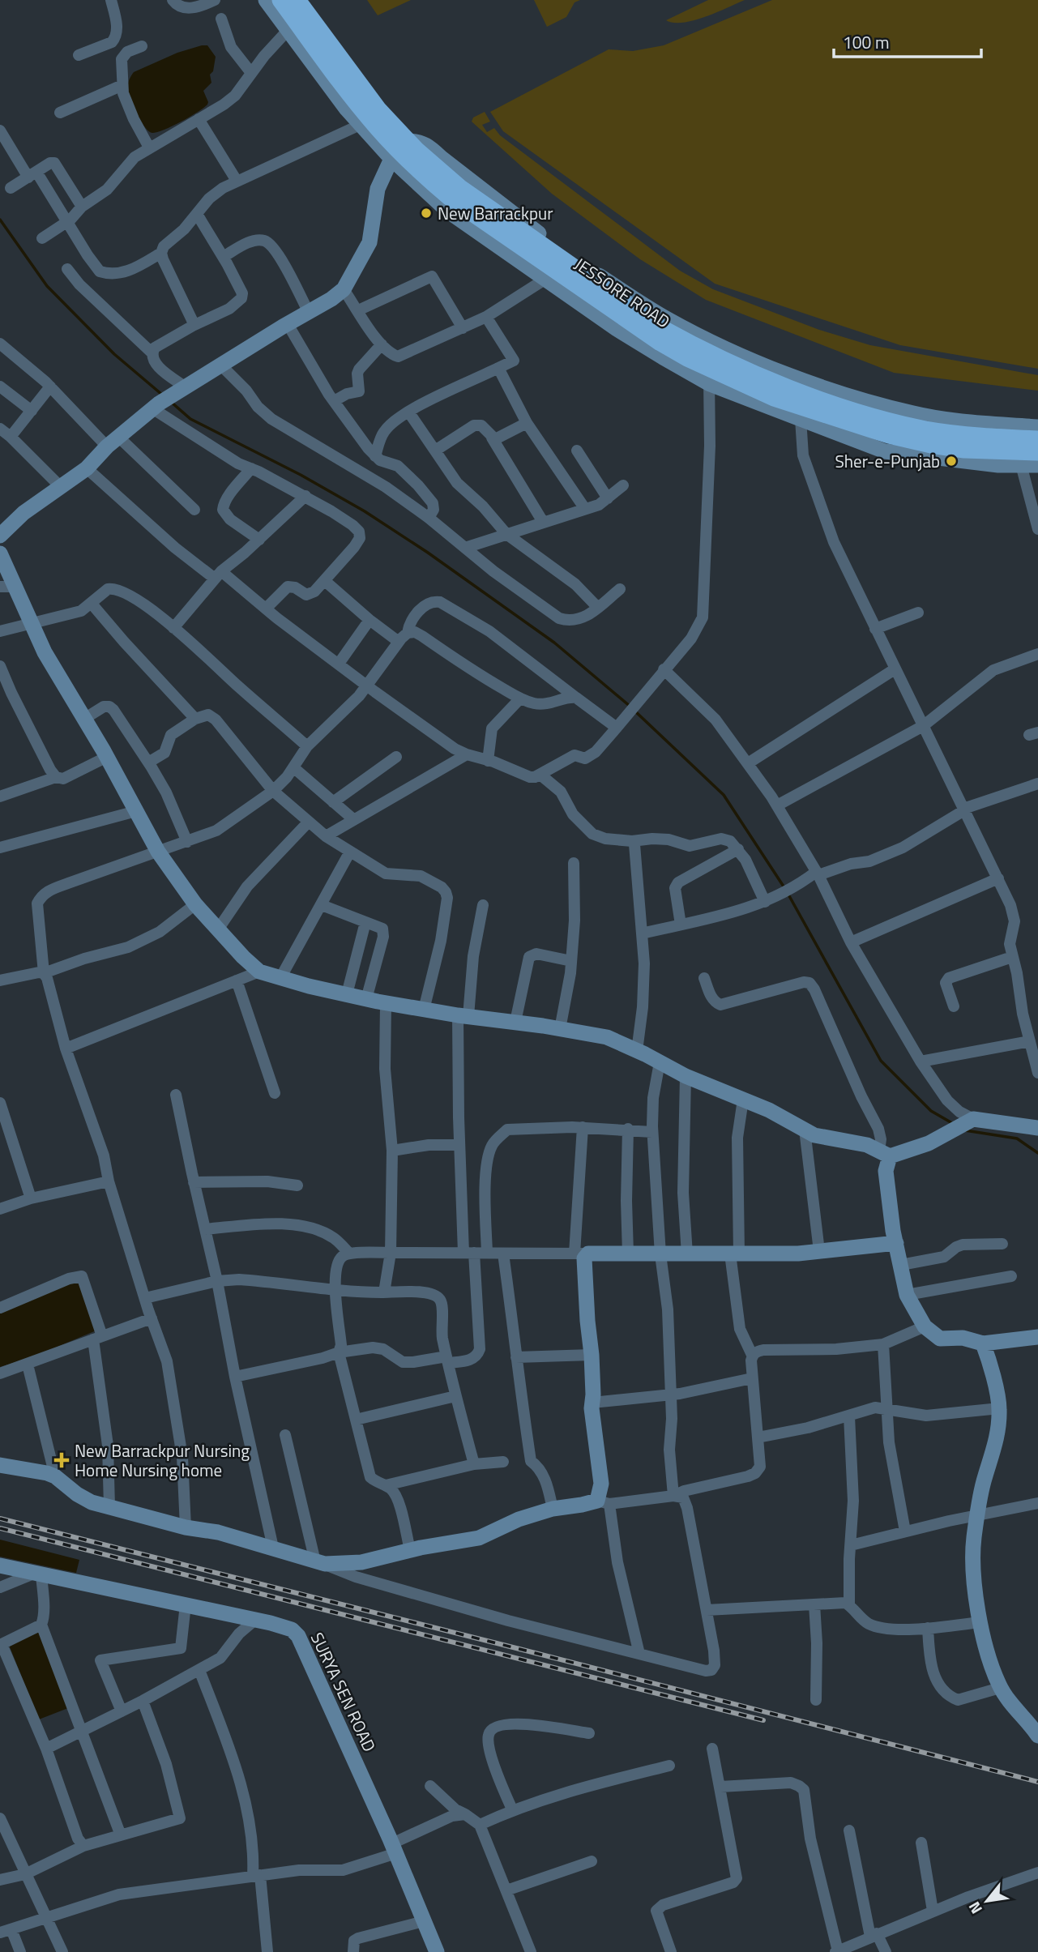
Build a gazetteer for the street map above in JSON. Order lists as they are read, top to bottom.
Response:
{
  "streets": {
    "highway": ["JESSORE ROAD"],
    "street": ["SURYA SEN ROAD"]
  },
  "places": {
    "other": ["New Barrackpur", "Sher-e-Punjab"],
    "health": ["New Barrackpur Nursing Home Nursing home"]
  },
  "scale_bar": "100 m",
  "north": "bottom left"
}
